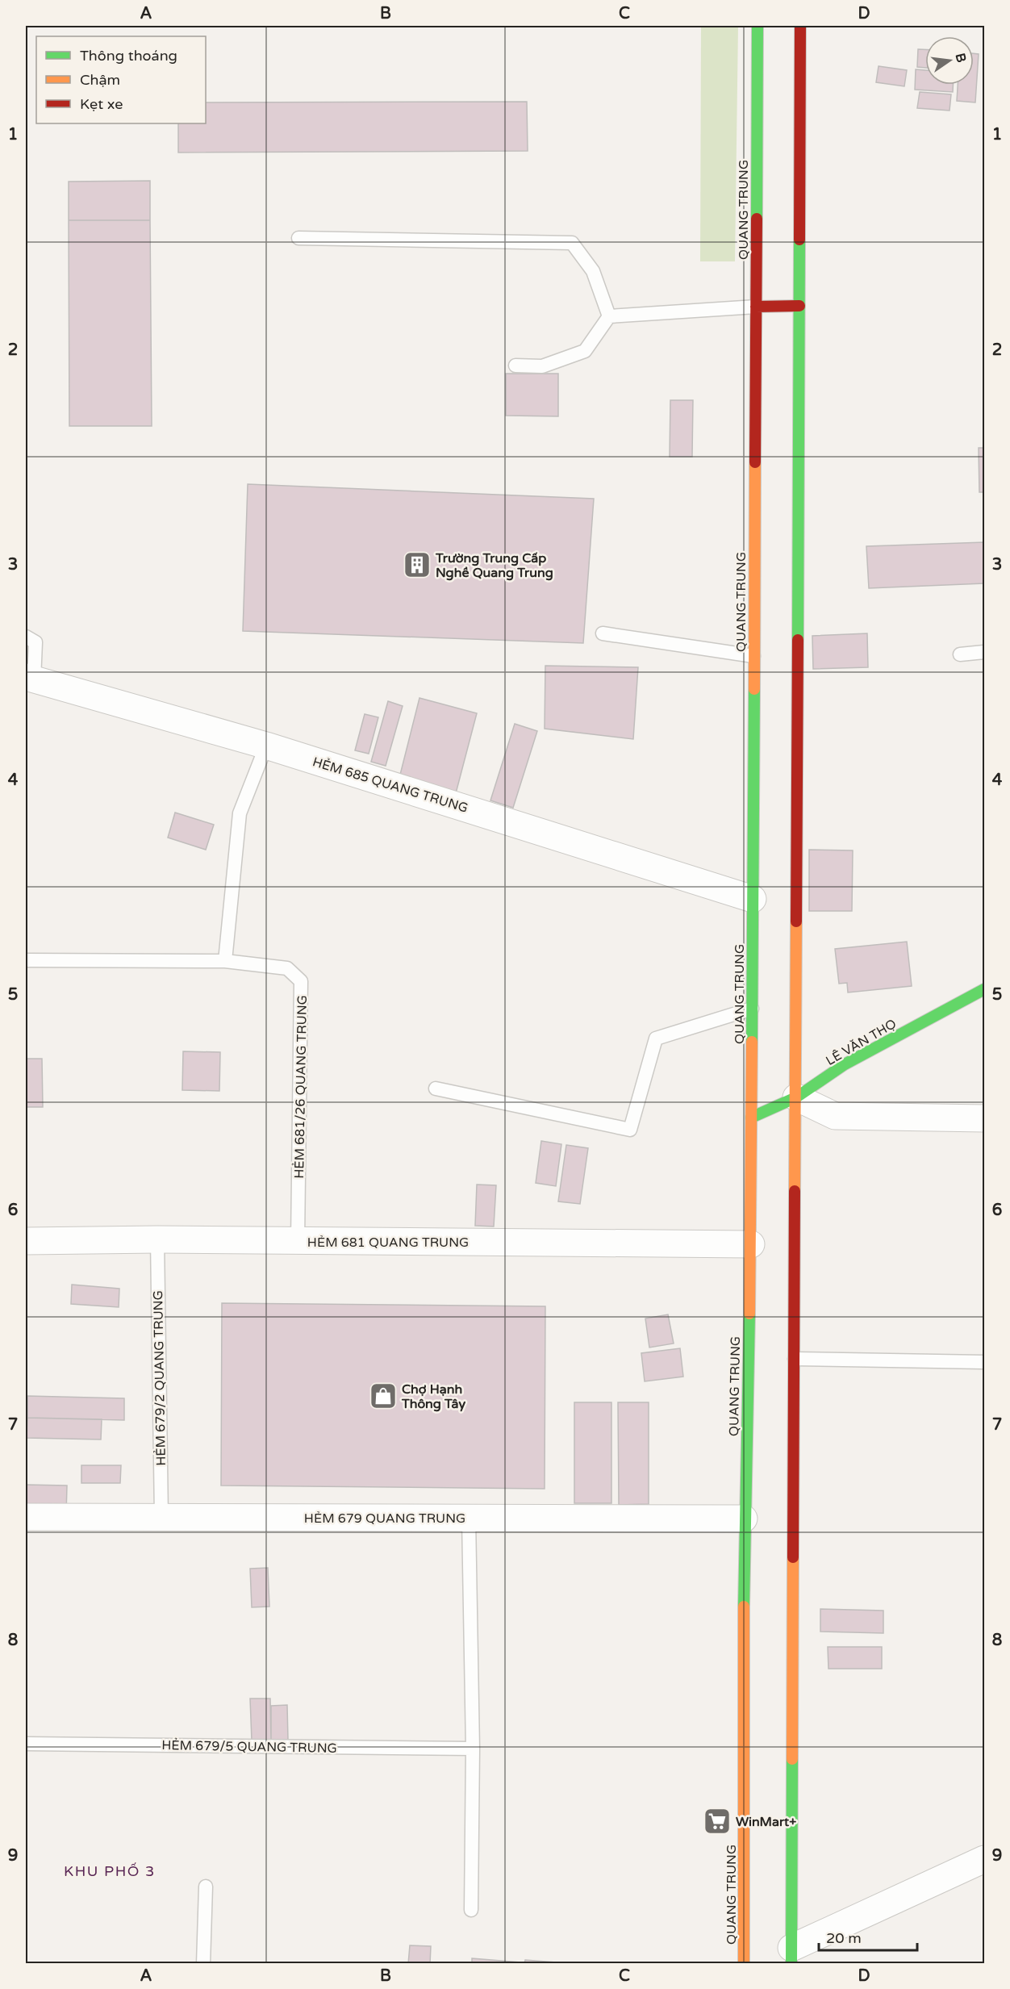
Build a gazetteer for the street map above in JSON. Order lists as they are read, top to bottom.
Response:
{
  "streets": {
    "main road": ["QUANG TRUNG", "LÊ VĂN THỌ"],
    "street": ["HẺM 685 QUANG TRUNG", "HẺM 681 QUANG TRUNG", "HẺM 679 QUANG TRUNG"],
    "lane": ["HẺM 681/26 QUANG TRUNG", "HẺM 679/2 QUANG TRUNG", "HẺM 679/5 QUANG TRUNG"]
  },
  "crossings": [
    ["QUANG TRUNG", "HẺM 685 QUANG TRUNG"],
    ["QUANG TRUNG", "LÊ VĂN THỌ"],
    ["QUANG TRUNG", "HẺM 681 QUANG TRUNG"],
    ["QUANG TRUNG", "HẺM 679 QUANG TRUNG"],
    ["HẺM 681/26 QUANG TRUNG", "HẺM 681 QUANG TRUNG"],
    ["HẺM 681 QUANG TRUNG", "HẺM 679/2 QUANG TRUNG"],
    ["HẺM 679/2 QUANG TRUNG", "HẺM 679 QUANG TRUNG"]
  ],
  "districts": ["KHU PHỐ 3"],
  "places": {
    "building": ["Trường Trung Cấp Nghề Quang Trung"],
    "shop": ["Chợ Hạnh Thông Tây"],
    "supermarket": ["WinMart+"]
  },
  "legend": ["Thông thoáng", "Chậm", "Kẹt xe"],
  "scale_bar": "20 m",
  "north": "right",
  "grid": {
    "columns": [
      "A",
      "B",
      "C",
      "D"
    ],
    "rows": [
      "1",
      "2",
      "3",
      "4",
      "5",
      "6",
      "7",
      "8",
      "9"
    ]
  }
}
